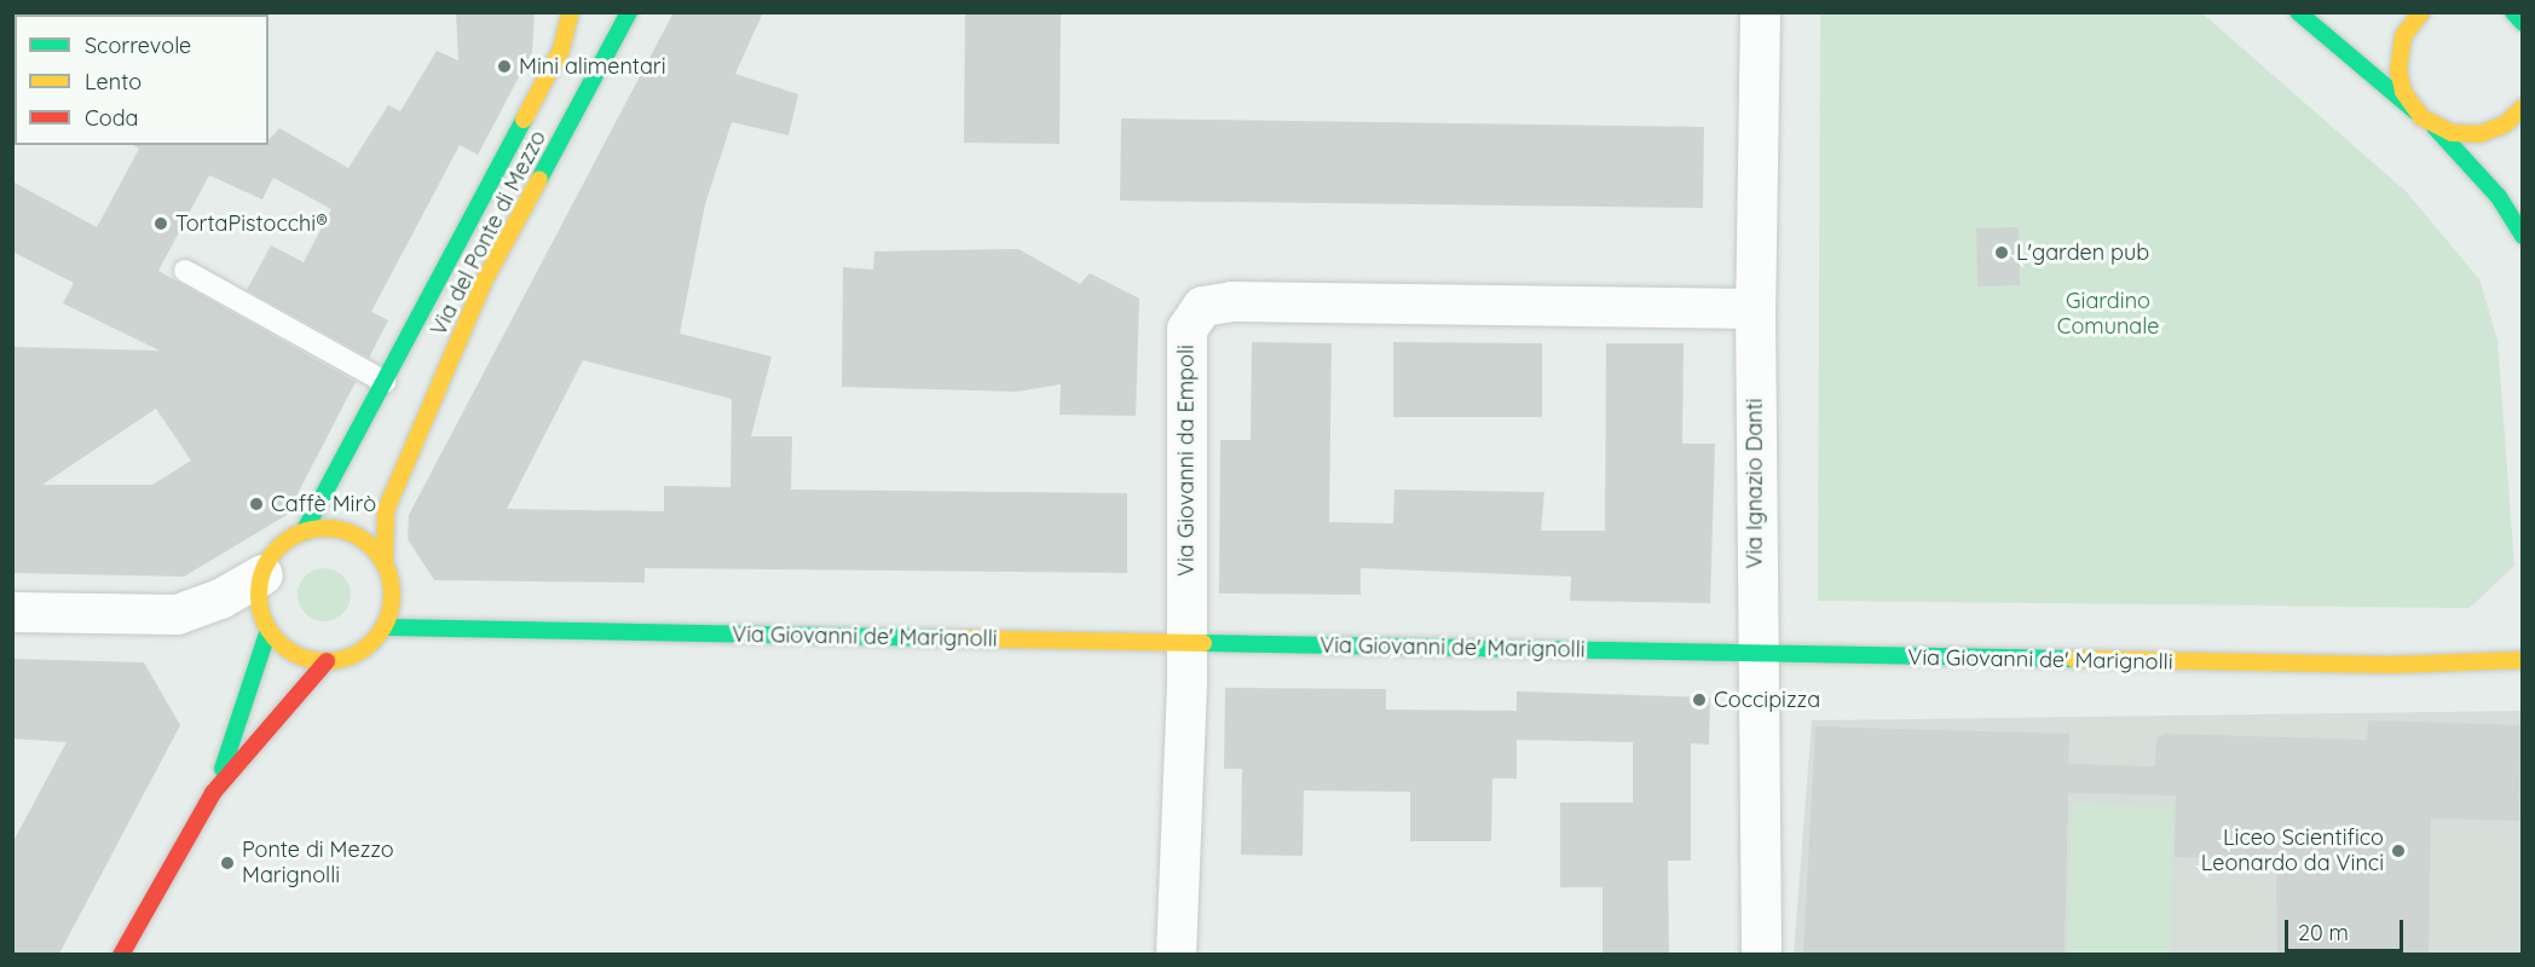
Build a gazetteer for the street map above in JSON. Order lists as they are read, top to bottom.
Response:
{
  "streets": {
    "street": [
      "Via del Ponte di Mezzo",
      "Via Giovanni da Empoli",
      "Via Ignazio Danti",
      "Via Giovanni de' Marignolli"
    ]
  },
  "crossings": [
    ["Via del Ponte di Mezzo", "Via Giovanni de' Marignolli"],
    ["Via Giovanni da Empoli", "Via Ignazio Danti"],
    ["Via Giovanni da Empoli", "Via Giovanni de' Marignolli"],
    ["Via Ignazio Danti", "Via Giovanni de' Marignolli"]
  ],
  "parks": ["Giardino Comunale"],
  "places": [
    "Mini alimentari",
    "TortaPistocchi®",
    "L'garden pub",
    "Caffè Mirò",
    "Coccipizza",
    "Liceo Scientifico Leonardo da Vinci",
    "Ponte di Mezzo Marignolli"
  ],
  "legend": ["Scorrevole", "Lento", "Coda"],
  "scale_bar": "20 m"
}
